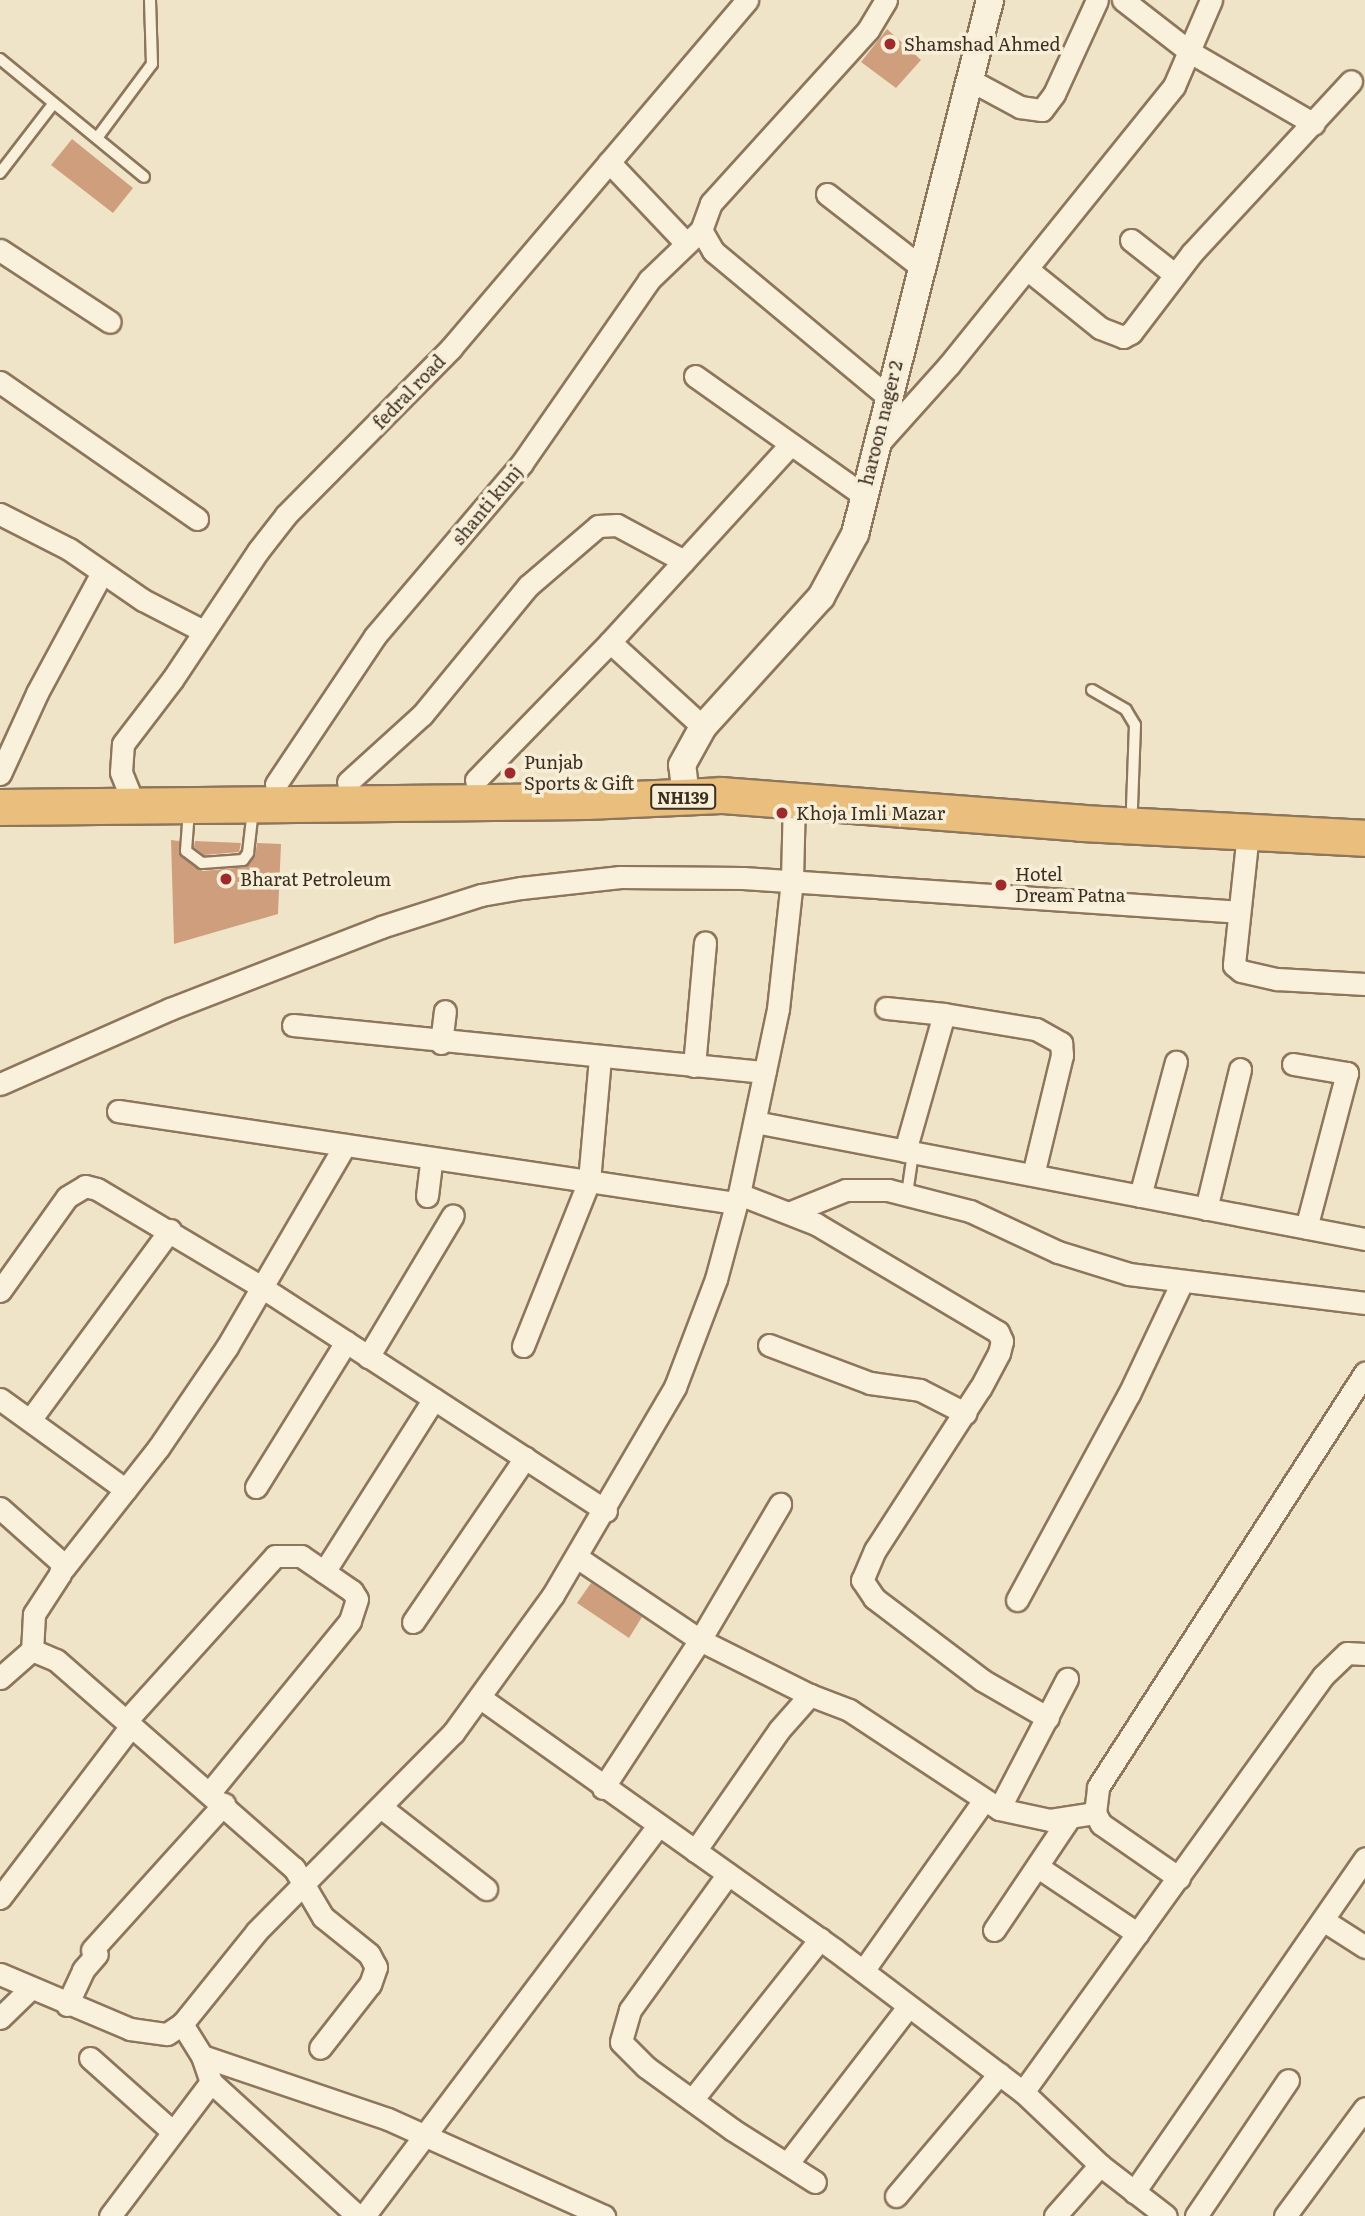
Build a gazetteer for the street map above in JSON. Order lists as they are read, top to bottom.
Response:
{
  "streets": {
    "highway": ["NH139"],
    "street": ["fedral road", "haroon nager 2", "shanti kunj"]
  },
  "crossings": [
    ["fedral road", "NH139"],
    ["haroon nager 2", "NH139"],
    ["shanti kunj", "NH139"]
  ],
  "places": [
    "Shamshad Ahmed",
    "Punjab Sports & Gift",
    "Khoja Imli Mazar",
    "Bharat Petroleum",
    "Hotel Dream Patna"
  ]
}
